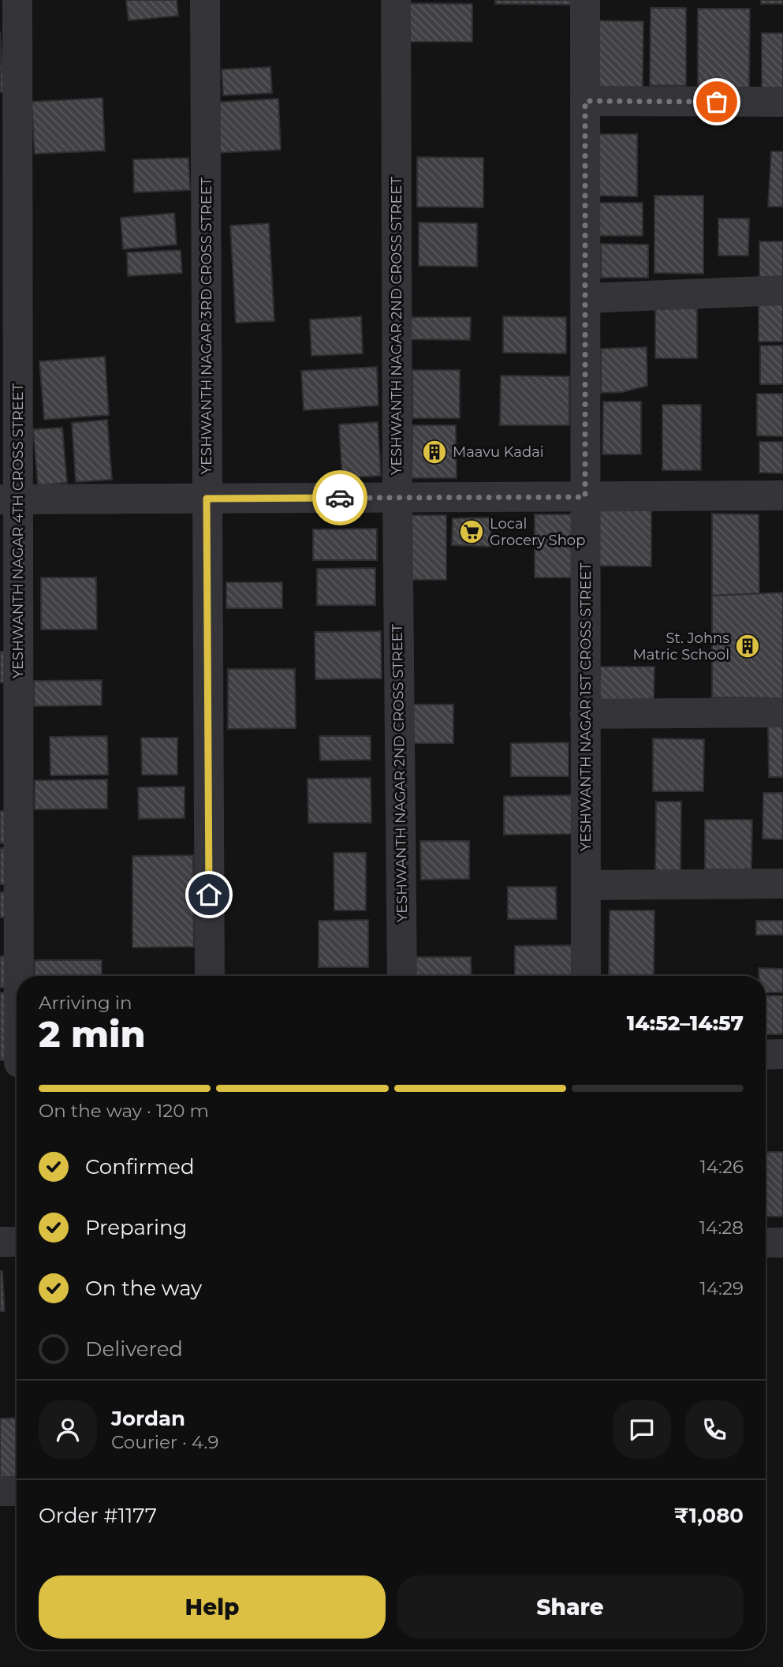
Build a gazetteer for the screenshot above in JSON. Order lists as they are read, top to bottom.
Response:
{
  "streets": {
    "street": [
      "YESHWANTH NAGAR 3RD CROSS STREET",
      "YESHWANTH NAGAR 2ND CROSS STREET",
      "YESHWANTH NAGAR 4TH CROSS STREET",
      "YESHWANTH NAGAR 1ST CROSS STREET"
    ]
  },
  "places": {
    "building": ["Maavu Kadai", "St. Johns Matric School"],
    "supermarket": ["Local Grocery Shop"]
  },
  "page": {
    "heading": ["2 min", "Arriving in", "14:52–14:57"],
    "panel": [
      "Jordan",
      "Courier · 4.9",
      "Order #1177",
      "₹1,080"
    ],
    "bar": "On the way · 120 m",
    "list": [
      ["Confirmed", "14:26"],
      ["Preparing", "14:28"],
      ["On the way", "14:29"],
      "Delivered"
    ],
    "buttons": ["Help", "Share"]
  }
}
